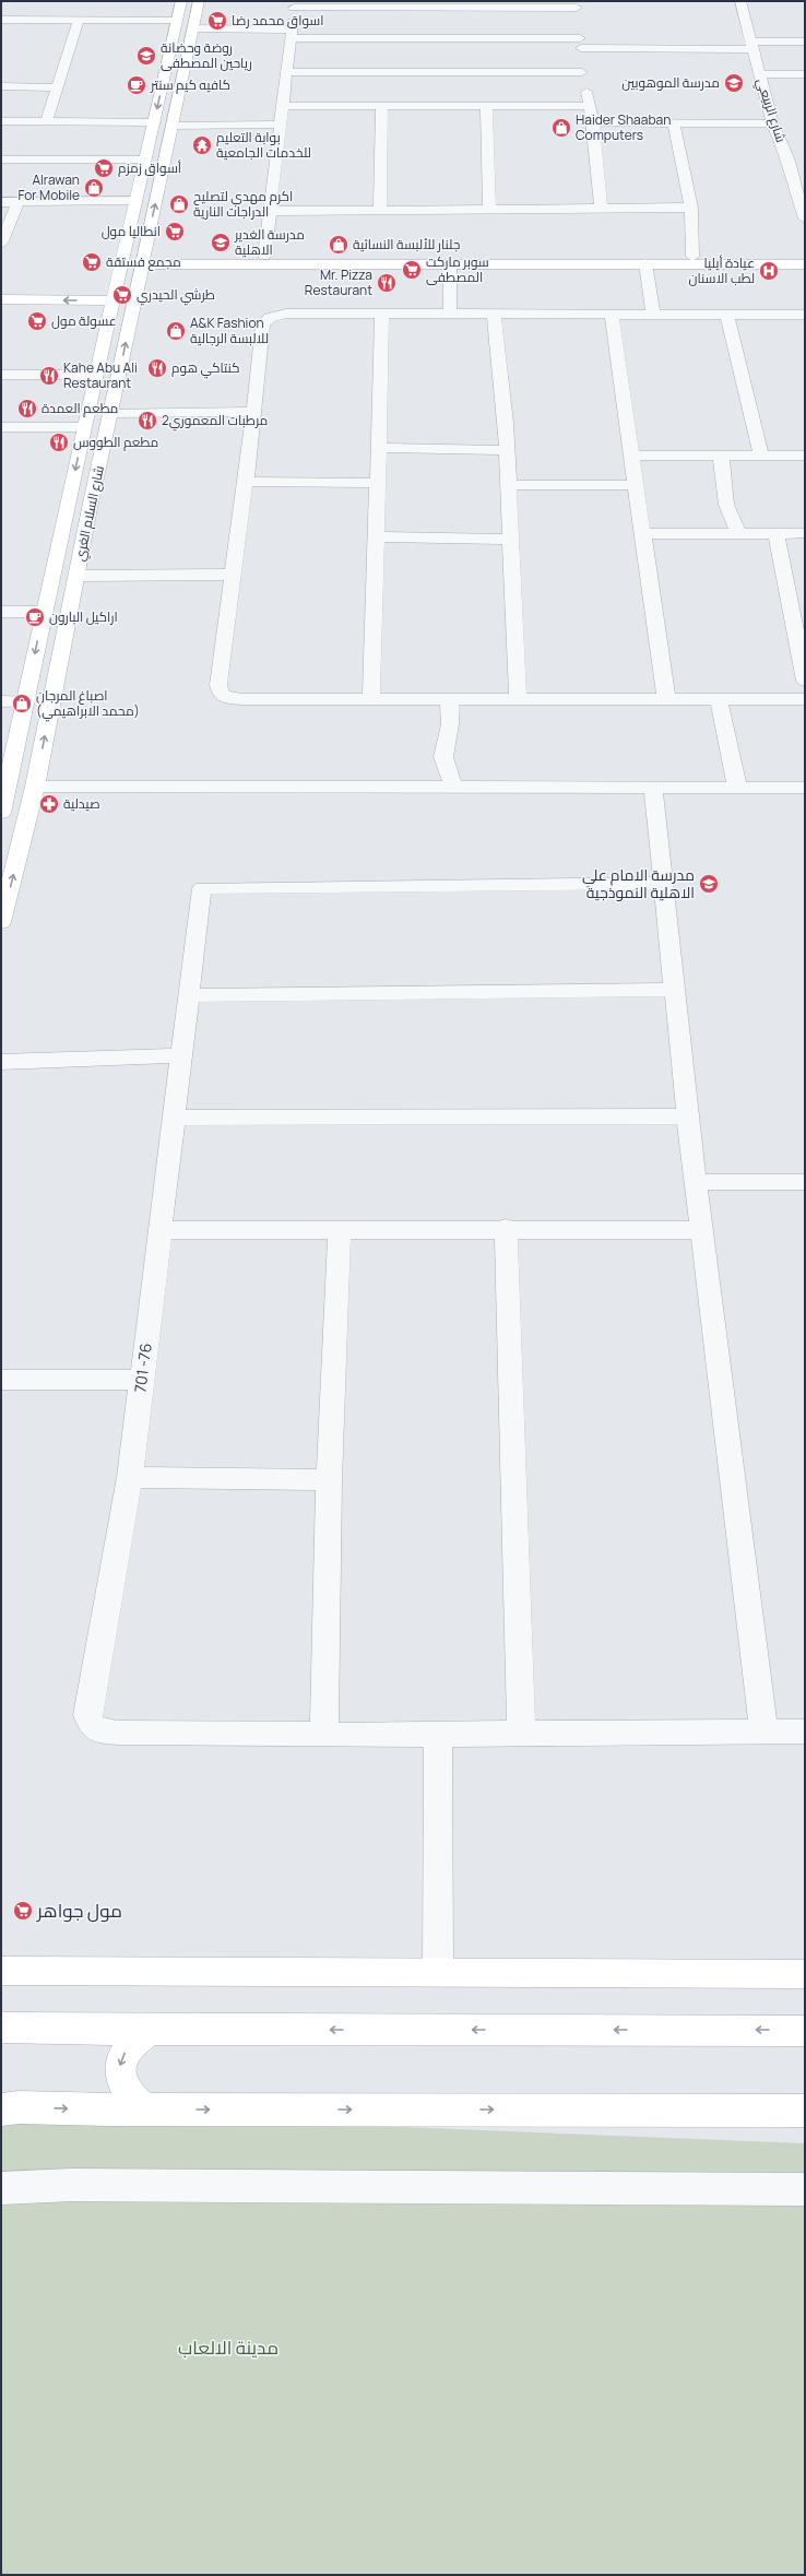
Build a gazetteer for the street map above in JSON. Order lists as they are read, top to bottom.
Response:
{
  "streets": {
    "main road": ["شارع السلام الغري"],
    "street": ["شارع الربيعي", "701 -76"]
  },
  "parks": ["مدينة الالعاب"],
  "places": {
    "supermarket": [
      "اسواق محمد رضا",
      "أسواق زمزم",
      "انطاليا مول",
      "مجمع فستقة",
      "سوبر ماركت المصطفى",
      "طرشي الحيدري",
      "عسولة مول",
      "مول جواهر"
    ],
    "school or university": [
      "روضة وحضانة رياحين المصطفى",
      "مدرسة الموهوبين",
      "مدرسة الغدير الاهلية",
      "مدرسة الامام علي الاهلية النموذجية"
    ],
    "cafe": ["كافيه كيم سنتر", "اراكيل البارون"],
    "shop": [
      "Haider Shaaban Computers",
      "Alrawan For Mobile",
      "اكرم مهدي لتصليح الدراجات النارية",
      "جلنار للألبسة النسائية",
      "A&K Fashion للالبسة الرجالية",
      "اصباغ المرجان (محمد الابراهيمي)"
    ],
    "temple": ["بوابة التعليم للخدمات الجامعية"],
    "hospital": ["عيادة أيليا لطب الاسنان"],
    "restaurant": [
      "Mr. Pizza Restaurant",
      "كنتاكي هوم",
      "Kahe Abu Ali Restaurant",
      "مطعم العمدة",
      "مرطبات المعموري2",
      "مطعم الطووس"
    ],
    "pharmacy": ["صيدلية"]
  }
}
